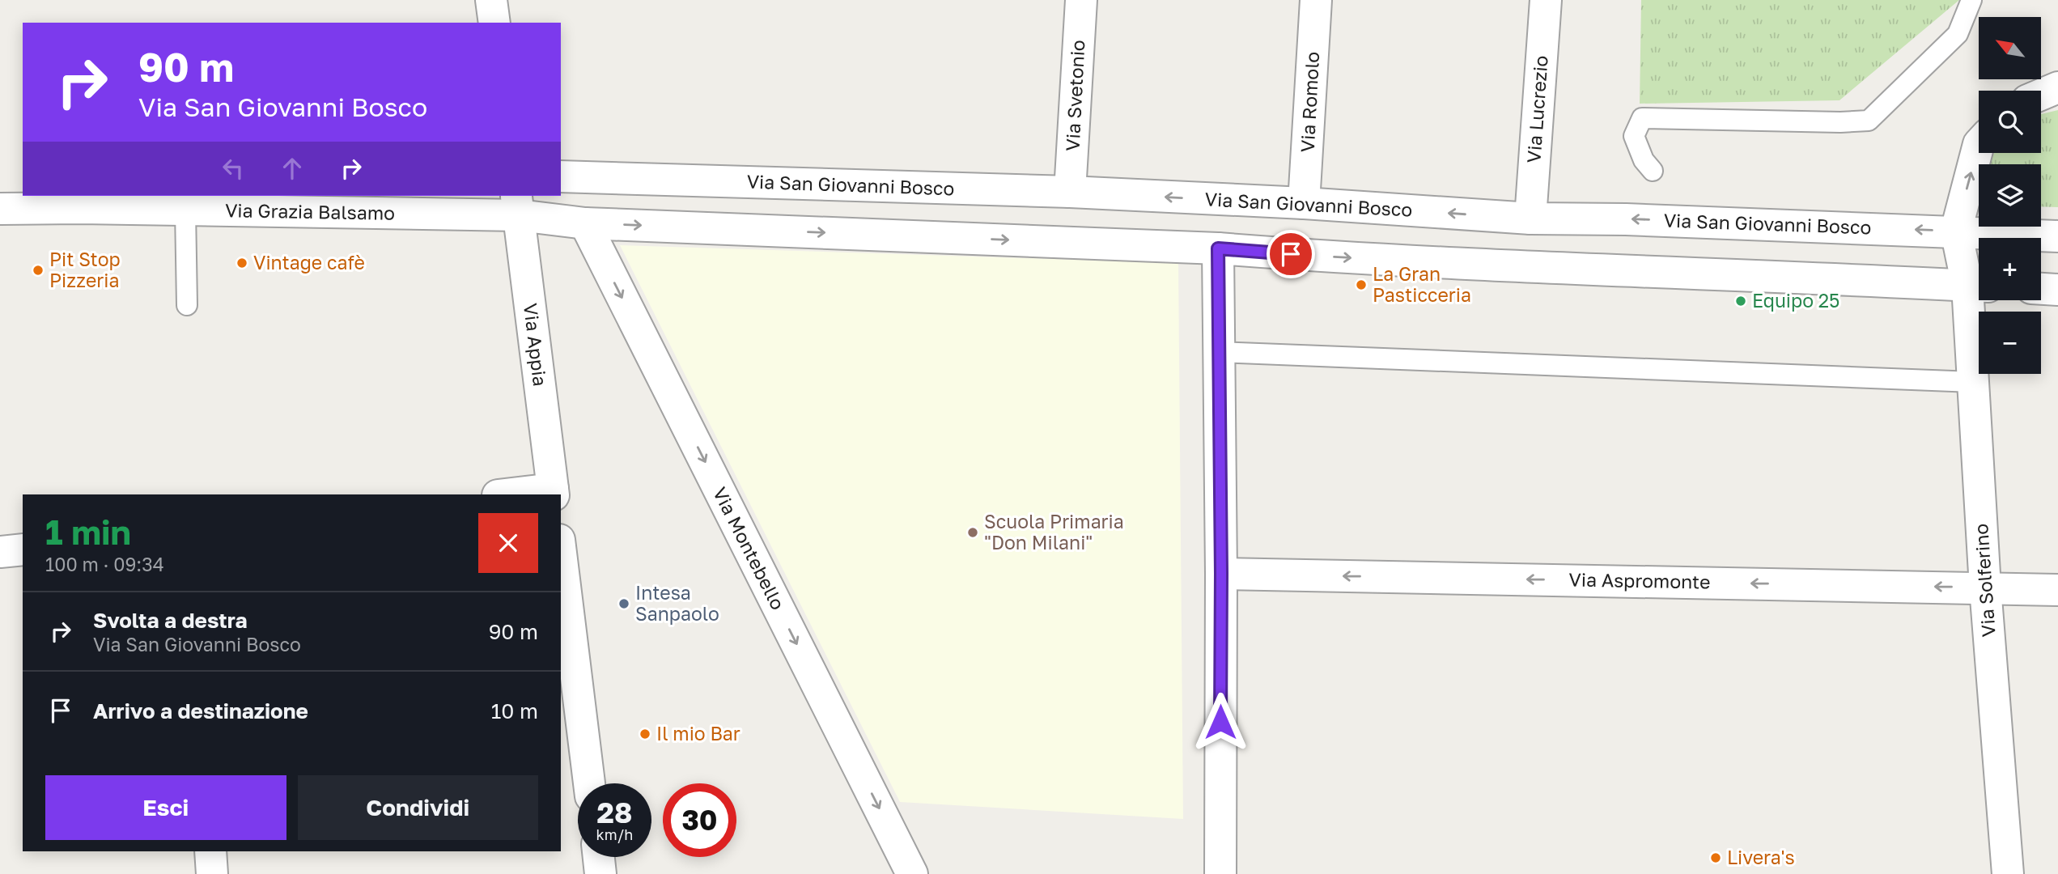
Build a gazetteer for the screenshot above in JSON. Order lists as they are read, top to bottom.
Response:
{
  "streets": {
    "street": [
      "Via Svetonio",
      "Via Romolo",
      "Via Lucrezio",
      "Via San Giovanni Bosco",
      "Via Grazia Balsamo",
      "Via Appia",
      "Via Montebello",
      "Via Solferino",
      "Via Aspromonte"
    ]
  },
  "crossings": [
    ["Via Svetonio", "Via San Giovanni Bosco"],
    ["Via Romolo", "Via San Giovanni Bosco"],
    ["Via Lucrezio", "Via San Giovanni Bosco"],
    ["Via San Giovanni Bosco", "Via Solferino"],
    ["Via Grazia Balsamo", "Via Appia"],
    ["Via Solferino", "Via Aspromonte"]
  ],
  "one_way": ["Via Aspromonte"],
  "places": [
    "Vintage cafè",
    "Pit Stop Pizzeria",
    "La Gran Pasticceria",
    "Equipo 25",
    "Scuola Primaria \"Don Milani\"",
    "Intesa Sanpaolo",
    "Il mio Bar",
    "Livera's"
  ],
  "north": "top left",
  "page": {
    "map_buttons": ["+", "−"],
    "turn": ["90 m", "Via San Giovanni Bosco"],
    "heading": ["1 min", "100 m · 09:34"],
    "list": [
      {
        "name": "Svolta a destra",
        "note": "Via San Giovanni Bosco",
        "value": "90 m"
      },
      {
        "name": "Arrivo a destinazione",
        "value": "10 m"
      }
    ],
    "buttons": ["Esci", "Condividi"],
    "speed": "28 km/h",
    "limit": "30"
  }
}
